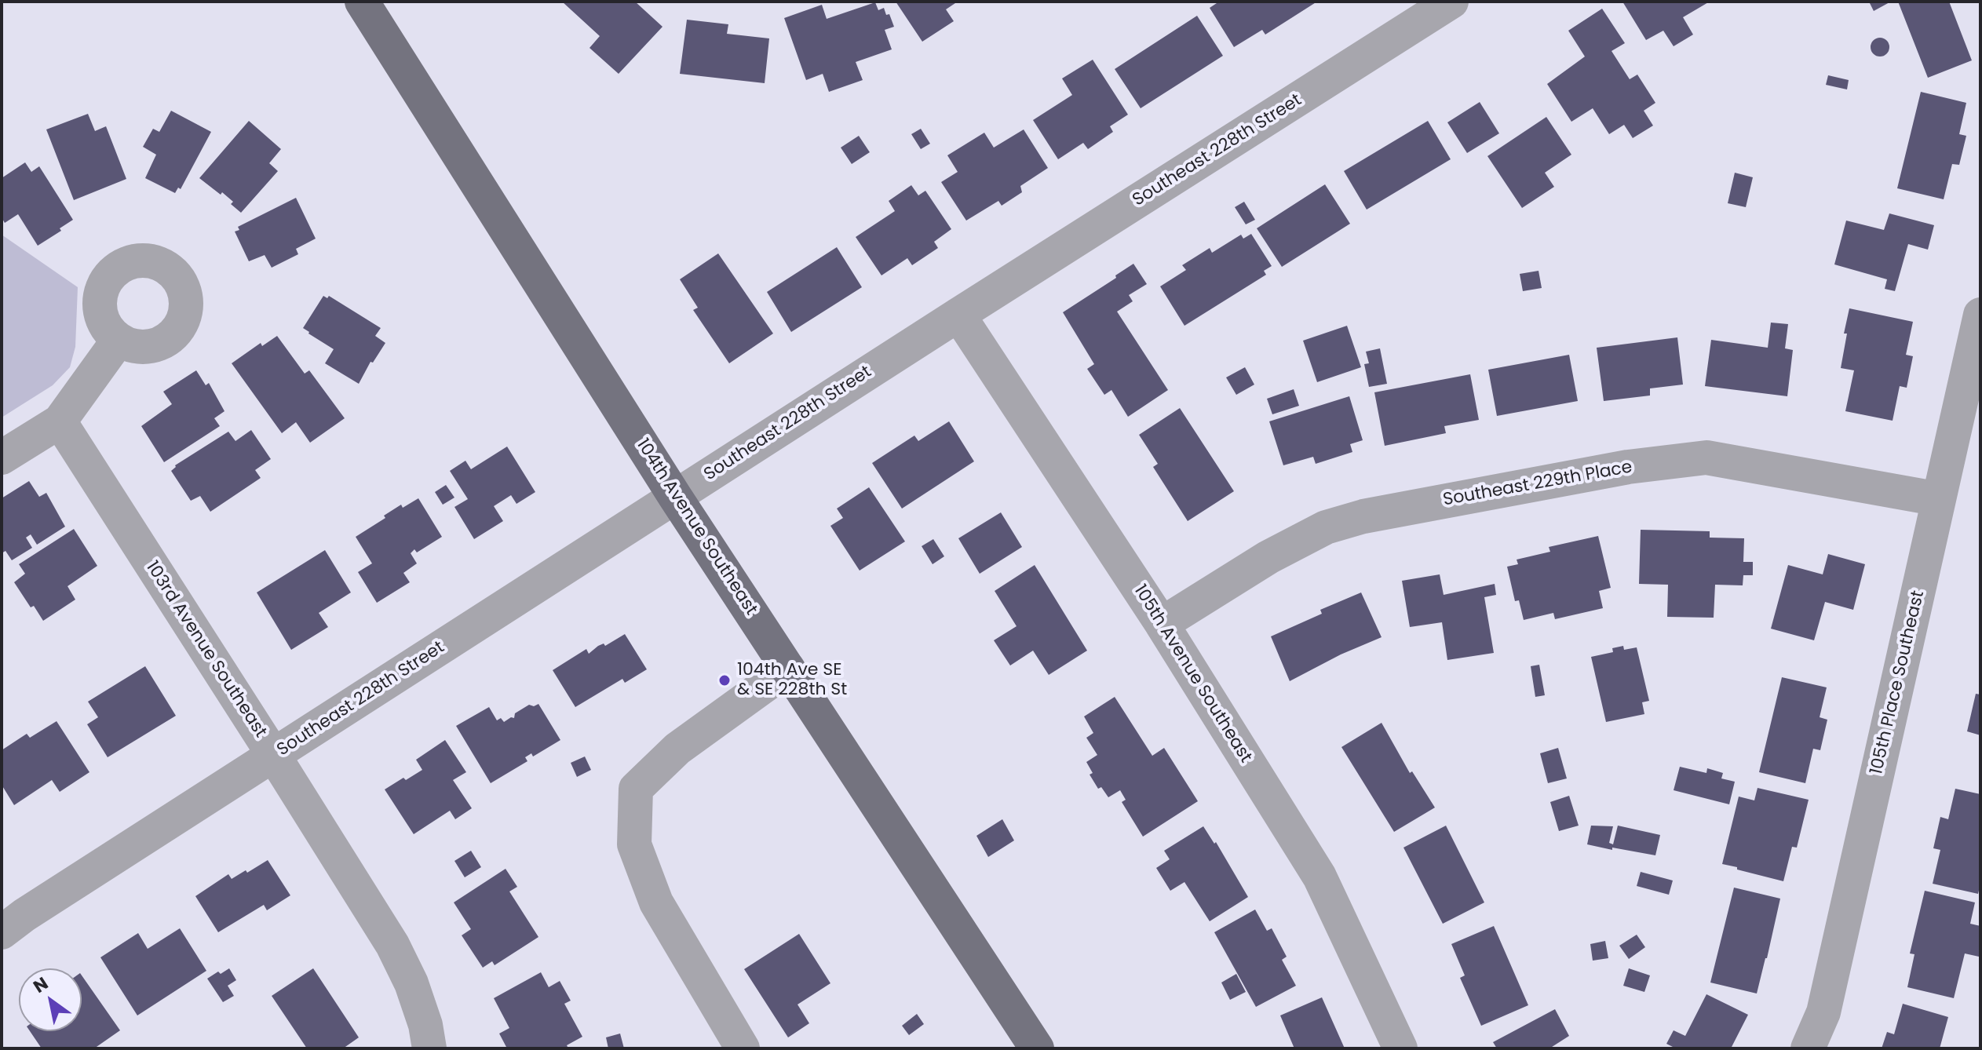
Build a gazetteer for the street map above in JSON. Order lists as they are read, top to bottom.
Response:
{
  "streets": {
    "main road": ["104th Avenue Southeast"],
    "street": [
      "Southeast 228th Street",
      "Southeast 229th Place",
      "103rd Avenue Southeast",
      "105th Avenue Southeast",
      "105th Place Southeast"
    ]
  },
  "crossings": [
    ["Southeast 228th Street", "104th Avenue Southeast"],
    ["Southeast 228th Street", "103rd Avenue Southeast"],
    ["Southeast 228th Street", "105th Avenue Southeast"],
    ["Southeast 229th Place", "105th Avenue Southeast"],
    ["Southeast 229th Place", "105th Place Southeast"]
  ],
  "places": ["104th Ave SE & SE 228th St"],
  "north": "top left"
}
